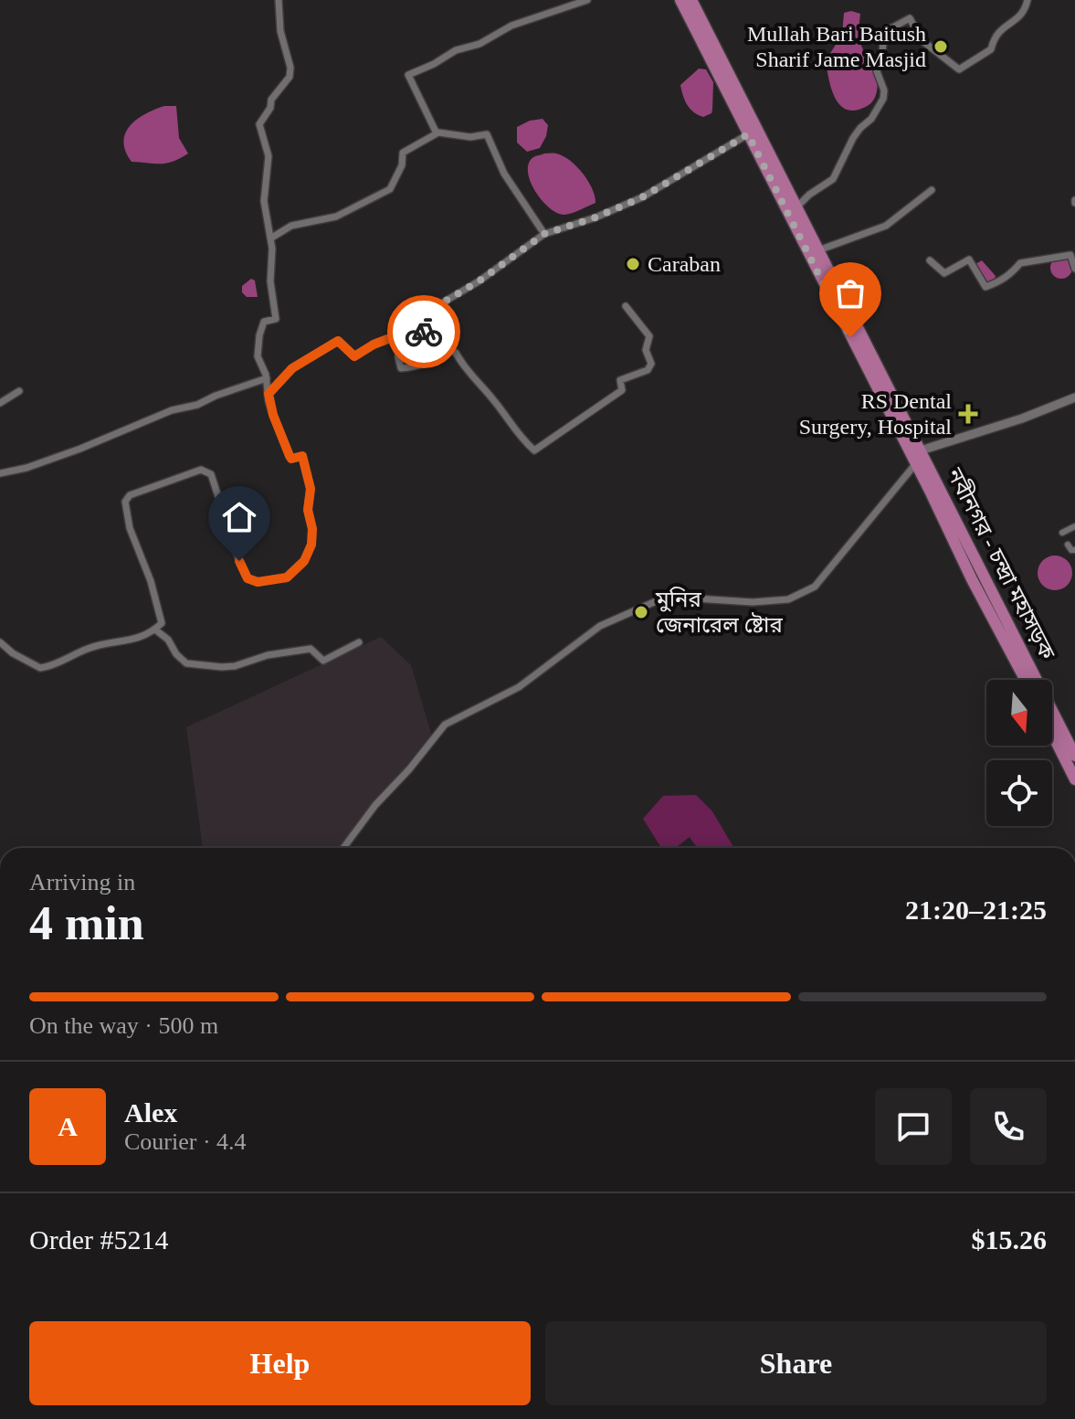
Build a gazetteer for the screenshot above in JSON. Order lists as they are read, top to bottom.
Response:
{
  "streets": {
    "highway": ["নবীনগর - চন্দ্রা মহাসড়ক"]
  },
  "places": {
    "other": ["Mullah Bari Baitush Sharif Jame Masjid", "Caraban", "মুনির জেনারেল ষ্টোর"],
    "health": ["RS Dental Surgery, Hospital"]
  },
  "north": "bottom",
  "page": {
    "heading": ["4 min", "Arriving in", "21:20–21:25"],
    "panel": [
      "Alex",
      "Courier · 4.4",
      "Order #5214",
      "$15.26"
    ],
    "bar": "On the way · 500 m",
    "round": "A",
    "buttons": ["Help", "Share"]
  }
}
